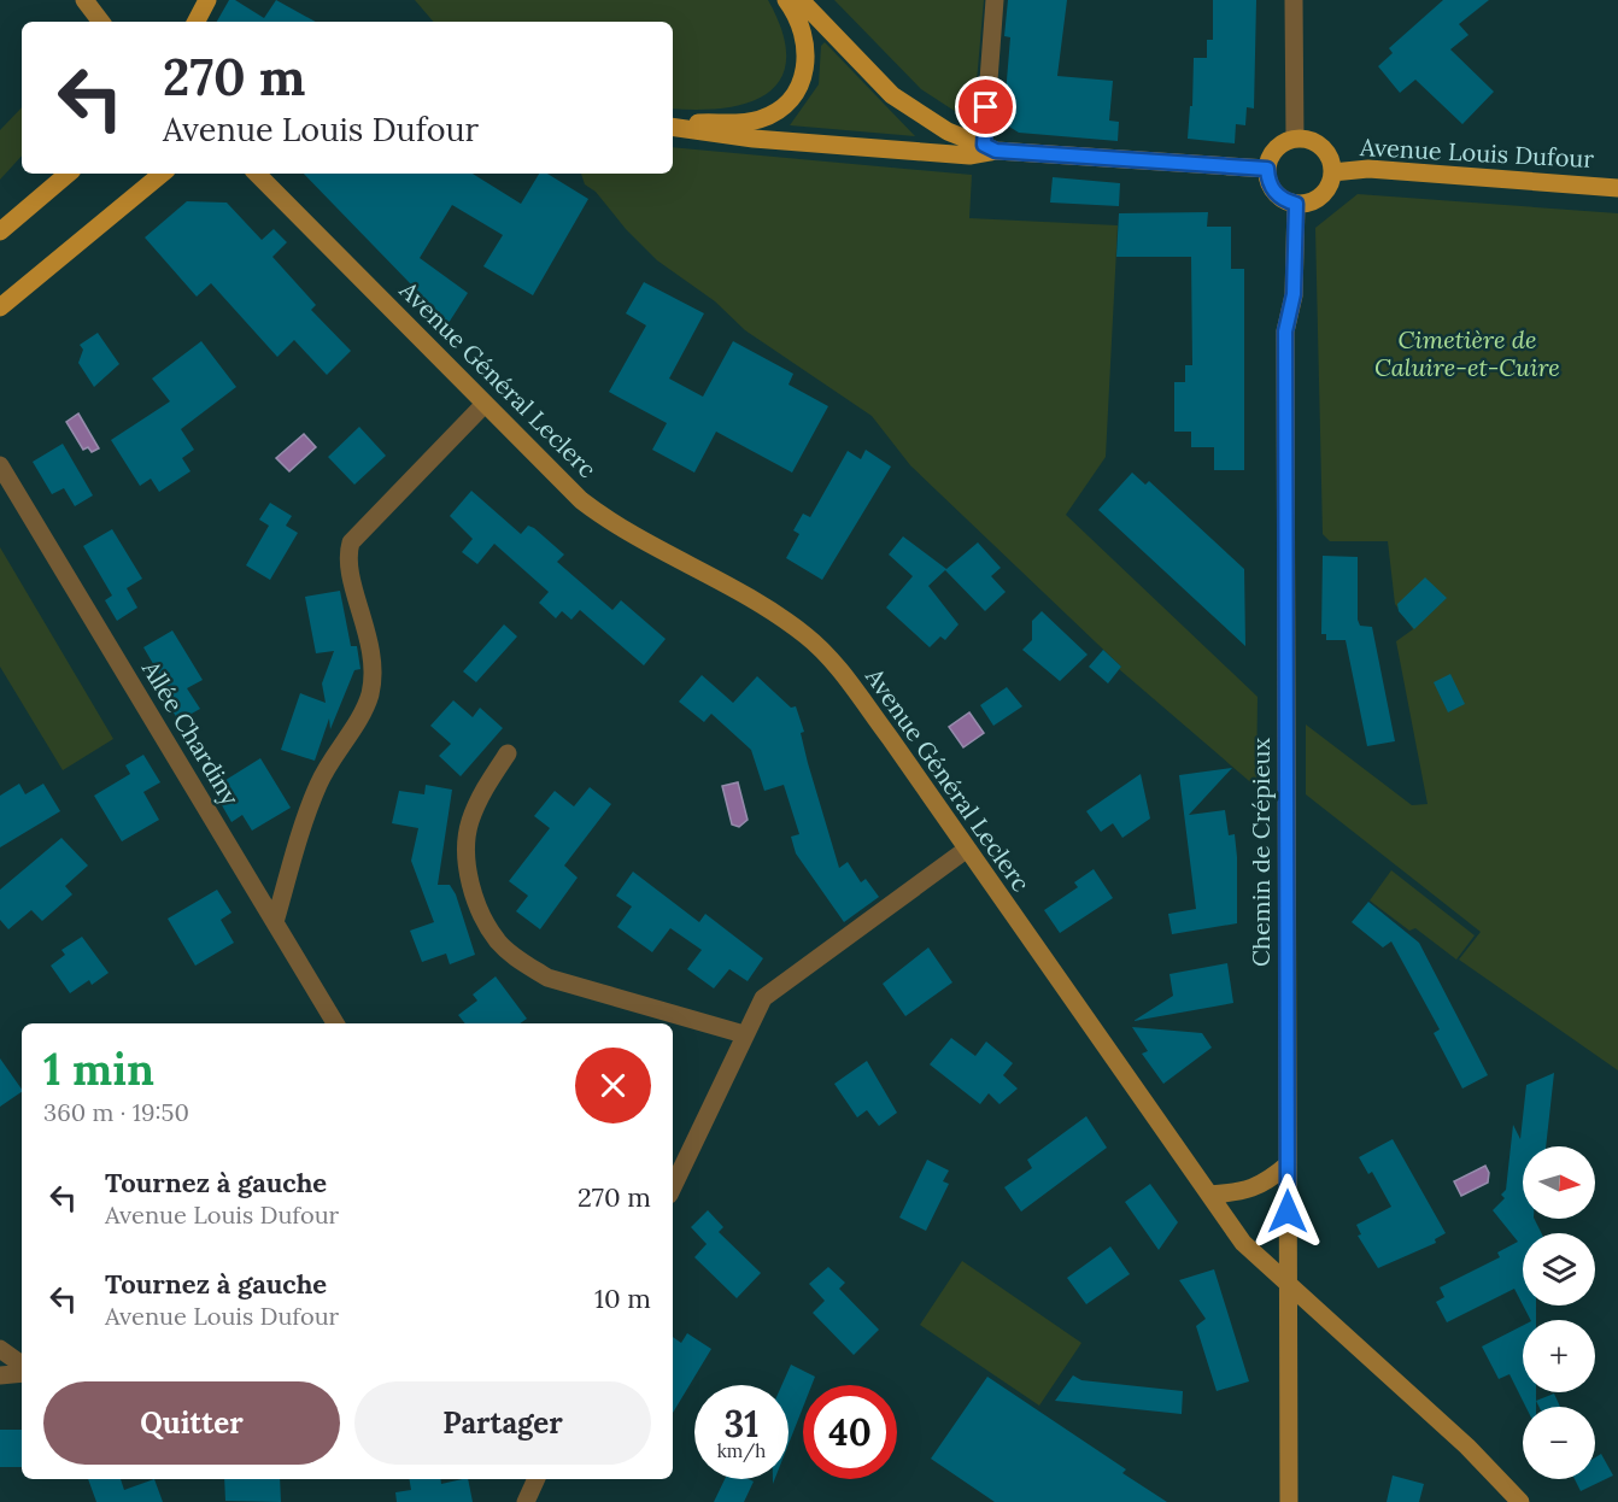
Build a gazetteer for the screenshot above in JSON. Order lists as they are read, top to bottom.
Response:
{
  "streets": {
    "main road": ["Avenue Louis Dufour", "Avenue Général Leclerc", "Chemin de Crépieux"],
    "street": ["Allée Chardiny"]
  },
  "crossings": [
    ["Avenue Louis Dufour", "Chemin de Crépieux"],
    ["Avenue Général Leclerc", "Chemin de Crépieux"]
  ],
  "parks": ["Cimetière de Caluire-et-Cuire"],
  "north": "right",
  "page": {
    "turn": ["270 m", "Avenue Louis Dufour"],
    "heading": ["1 min", "360 m · 19:50"],
    "map_buttons": ["+", "−"],
    "list": [
      {
        "name": "Tournez à gauche",
        "note": "Avenue Louis Dufour",
        "value": "270 m"
      },
      {
        "name": "Tournez à gauche",
        "note": "Avenue Louis Dufour",
        "value": "10 m"
      }
    ],
    "buttons": ["Quitter", "Partager"],
    "speed": "31 km/h",
    "limit": "40"
  }
}
